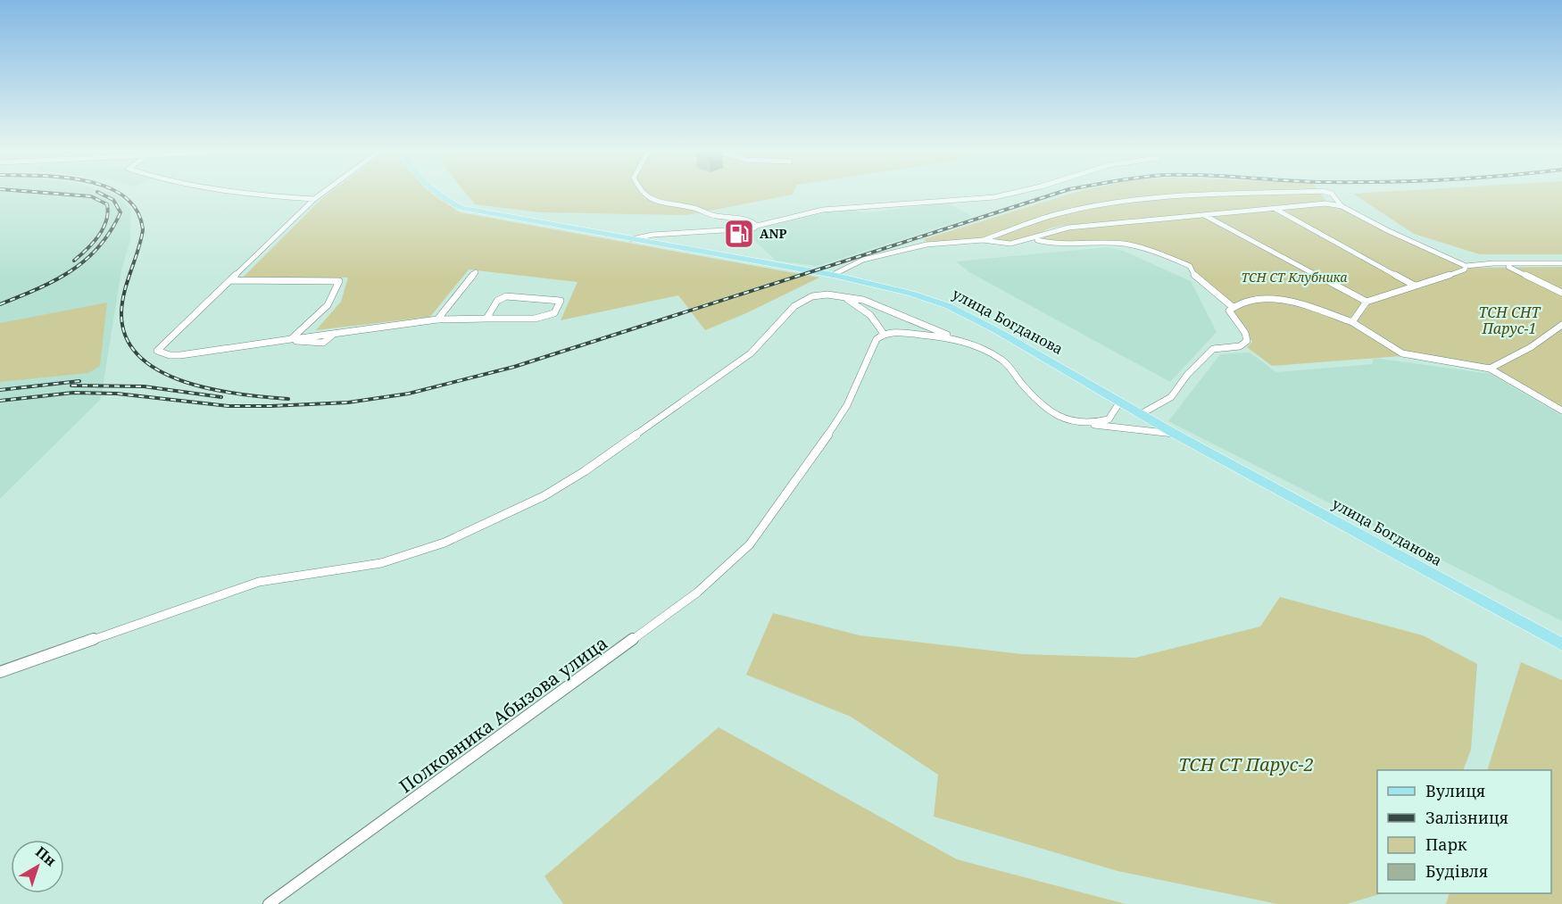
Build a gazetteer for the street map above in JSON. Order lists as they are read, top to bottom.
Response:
{
  "streets": {
    "main road": ["улица Богданова"],
    "street": ["Полковника Абызова улица"]
  },
  "parks": ["ТСН СТ Клубника", "ТСН СНТ Парус-1", "ТСН СТ Парус-2"],
  "places": {
    "fuel station": ["ANP"]
  },
  "legend": [
    "Вулиця",
    "Залізниця",
    "Парк",
    "Будівля"
  ],
  "north": "top right"
}
